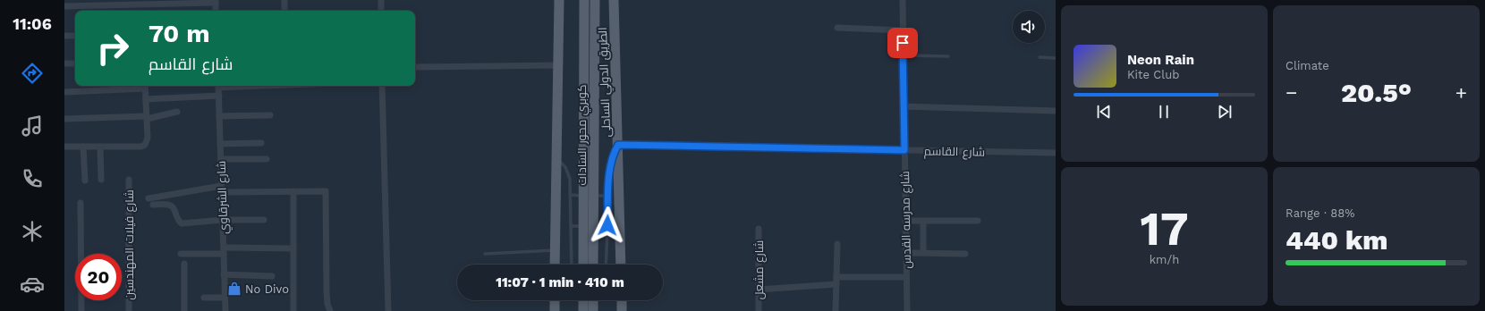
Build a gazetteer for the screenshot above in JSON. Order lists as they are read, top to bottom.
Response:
{
  "streets": {
    "main road": ["الطريق الدولي الساحلى", "كوبري محور السادات"],
    "street": [
      "شارع القاسم",
      "شارع الشرقاوي",
      "شارع مدرسه القدس",
      "شارع فيلات المهندسين",
      "شارع مشعل"
    ]
  },
  "crossings": [
    ["الطريق الدولي الساحلى", "شارع القاسم"],
    ["شارع القاسم", "شارع مدرسه القدس"]
  ],
  "places": {
    "shop": ["No Divo"]
  },
  "page": {
    "tabs": "11:06",
    "tile": [
      "Climate",
      ["17", "km/h"],
      ["Range · 88%", "440 km"]
    ],
    "turn": ["70 m", "شارع القاسم"],
    "song": ["Neon Rain", "Kite Club"],
    "heat": ["−", "20.5°", "+"],
    "limit": "20",
    "trip": "11:07 · 1 min · 410 m"
  }
}
